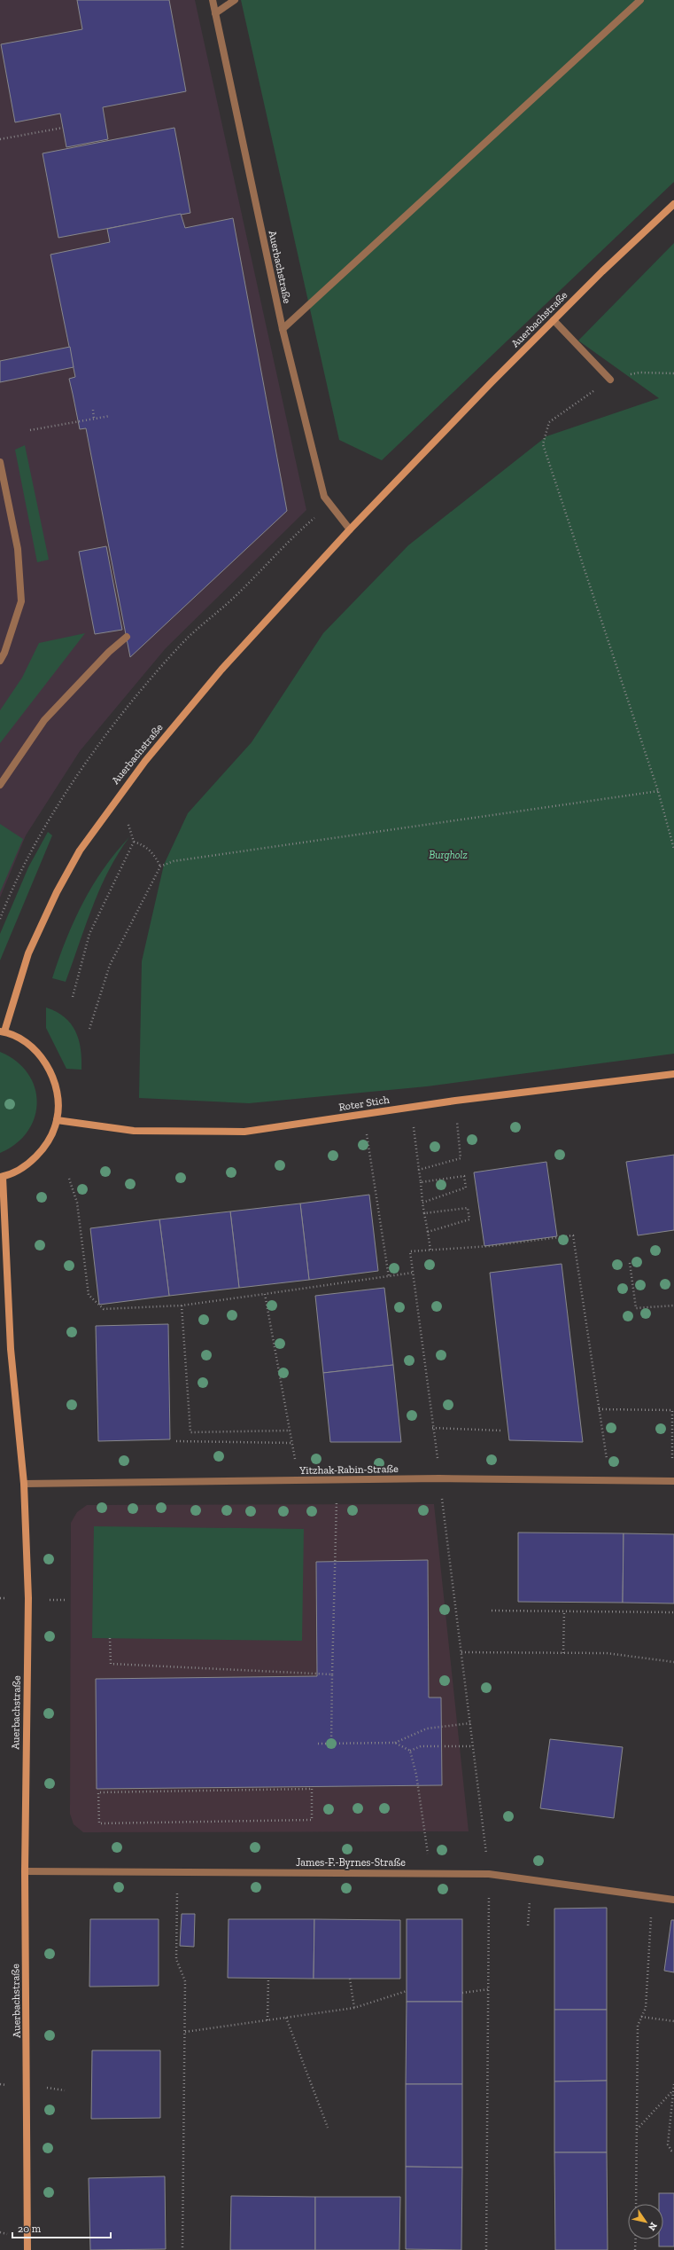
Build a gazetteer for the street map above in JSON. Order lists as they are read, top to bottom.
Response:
{
  "streets": {
    "main road": ["Auerbachstraße", "Roter Stich"],
    "street": ["Yitzhak-Rabin-Straße", "James-F.-Byrnes-Straße"]
  },
  "crossings": [
    ["Auerbachstraße", "Yitzhak-Rabin-Straße"],
    ["Auerbachstraße", "James-F.-Byrnes-Straße"]
  ],
  "parks": ["Burgholz"],
  "scale_bar": "20 m",
  "north": "bottom right"
}
